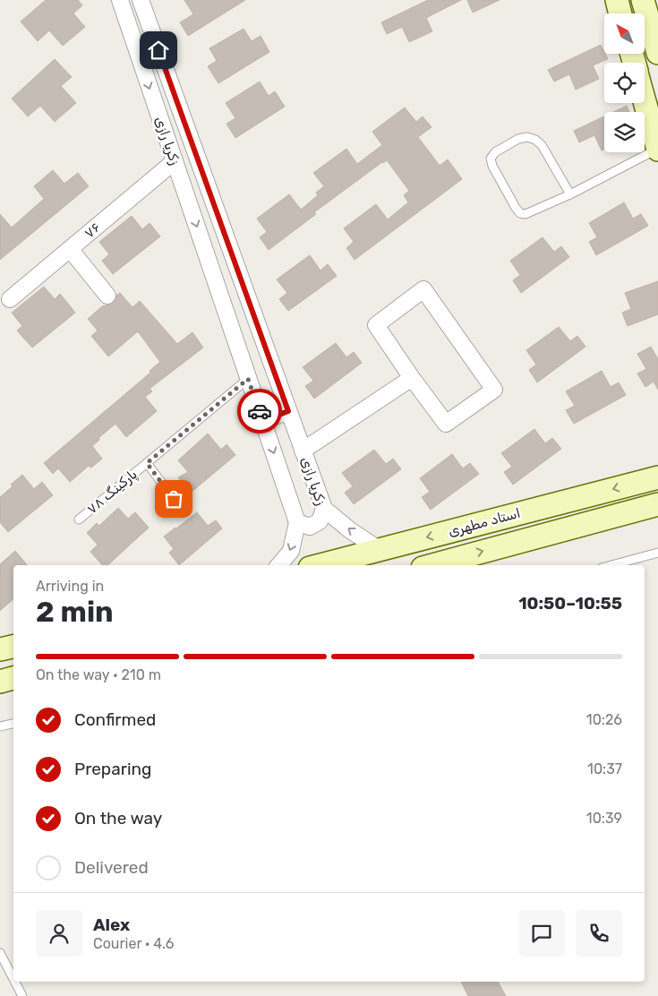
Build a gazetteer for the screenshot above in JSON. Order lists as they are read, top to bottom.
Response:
{
  "streets": {
    "street": ["زکریا رازی", "۷۶", "استاد مطهری"],
    "lane": ["پارکینگ ۷۸"]
  },
  "crossings": [
    ["زکریا رازی", "۷۶"],
    ["زکریا رازی", "پارکینگ ۷۸"]
  ],
  "north": "top left",
  "page": {
    "heading": ["2 min", "Arriving in", "10:50–10:55"],
    "panel": ["Alex", "Courier · 4.6"],
    "bar": "On the way · 210 m",
    "list": [
      ["Confirmed", "10:26"],
      ["Preparing", "10:37"],
      ["On the way", "10:39"],
      "Delivered"
    ]
  }
}
